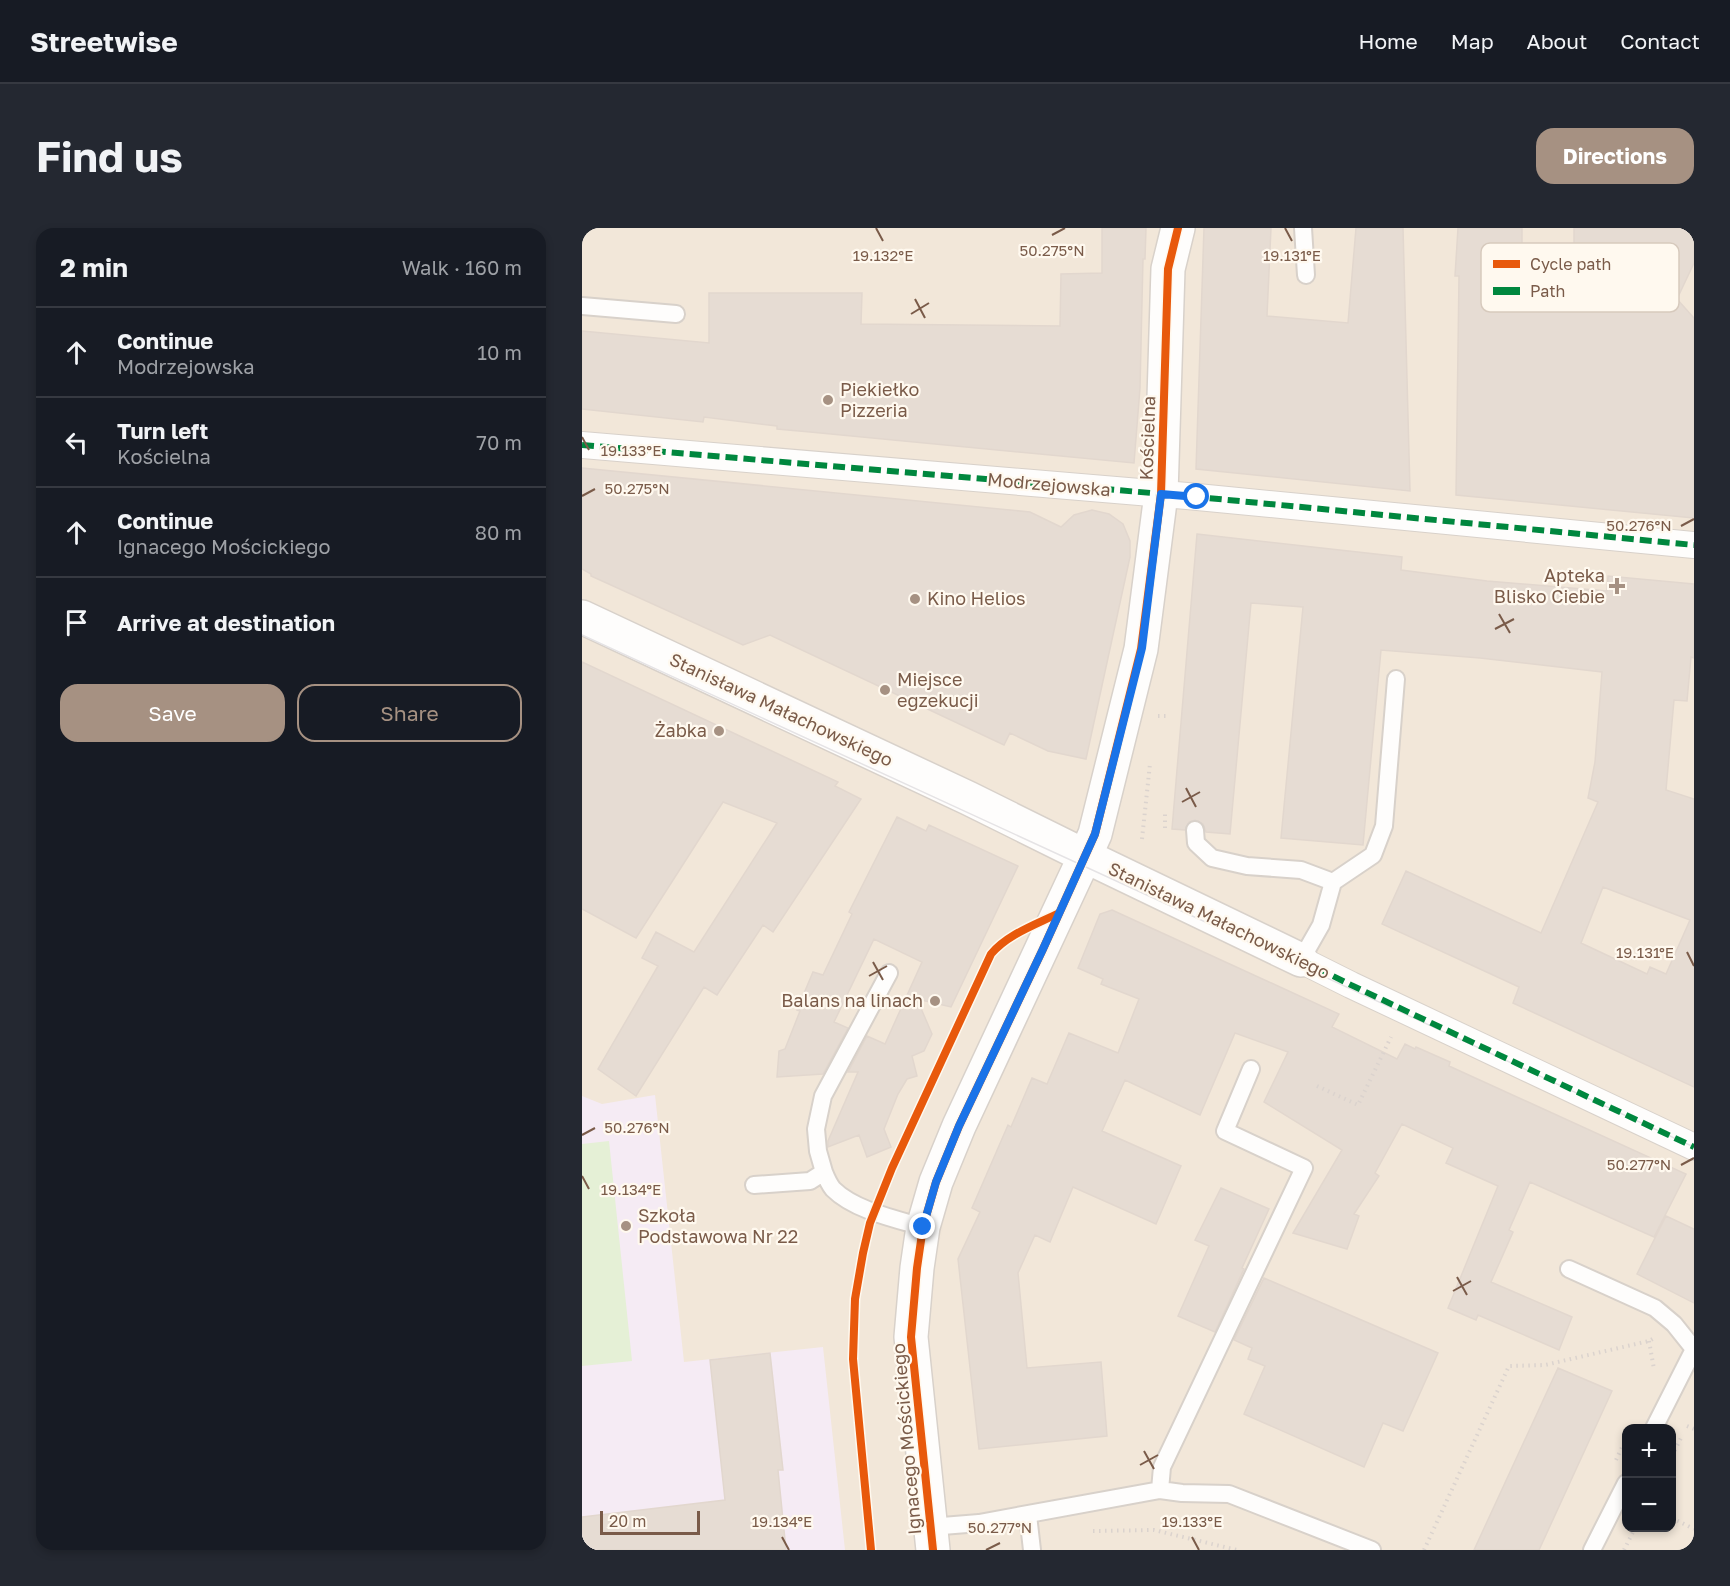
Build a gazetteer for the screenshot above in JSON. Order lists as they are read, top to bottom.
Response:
{
  "streets": {
    "street": [
      "Kościelna",
      "Modrzejowska",
      "Stanisława Małachowskiego",
      "Ignacego Mościckiego"
    ]
  },
  "crossings": [
    ["Kościelna", "Modrzejowska"],
    ["Kościelna", "Stanisława Małachowskiego"],
    ["Kościelna", "Ignacego Mościckiego"],
    ["Stanisława Małachowskiego", "Ignacego Mościckiego"]
  ],
  "places": {
    "other": [
      "Piekiełko Pizzeria",
      "Kino Helios",
      "Miejsce egzekucji",
      "Żabka",
      "Balans na linach",
      "Szkoła Podstawowa Nr 22"
    ],
    "health": ["Apteka Blisko Ciebie"]
  },
  "legend": ["Cycle path", "Path"],
  "scale_bar": "20 m",
  "page": {
    "header": "Streetwise",
    "nav": [
      "Home",
      "Map",
      "About",
      "Contact"
    ],
    "buttons": [
      "Directions",
      ["Save", "Share"]
    ],
    "title": "Find us",
    "heading": ["2 min", "Walk · 160 m"],
    "list": [
      ["Continue", "Modrzejowska", "10 m"],
      ["Turn left", "Kościelna", "70 m"],
      ["Continue", "Ignacego Mościckiego", "80 m"],
      "Arrive at destination"
    ],
    "map_buttons": ["+", "−"],
    "scale": "20 m"
  },
  "coordinates": [
    "50.275°N",
    "19.132°E",
    "19.131°E",
    "19.133°E",
    "50.276°N",
    "50.277°N",
    "19.134°E"
  ]
}
